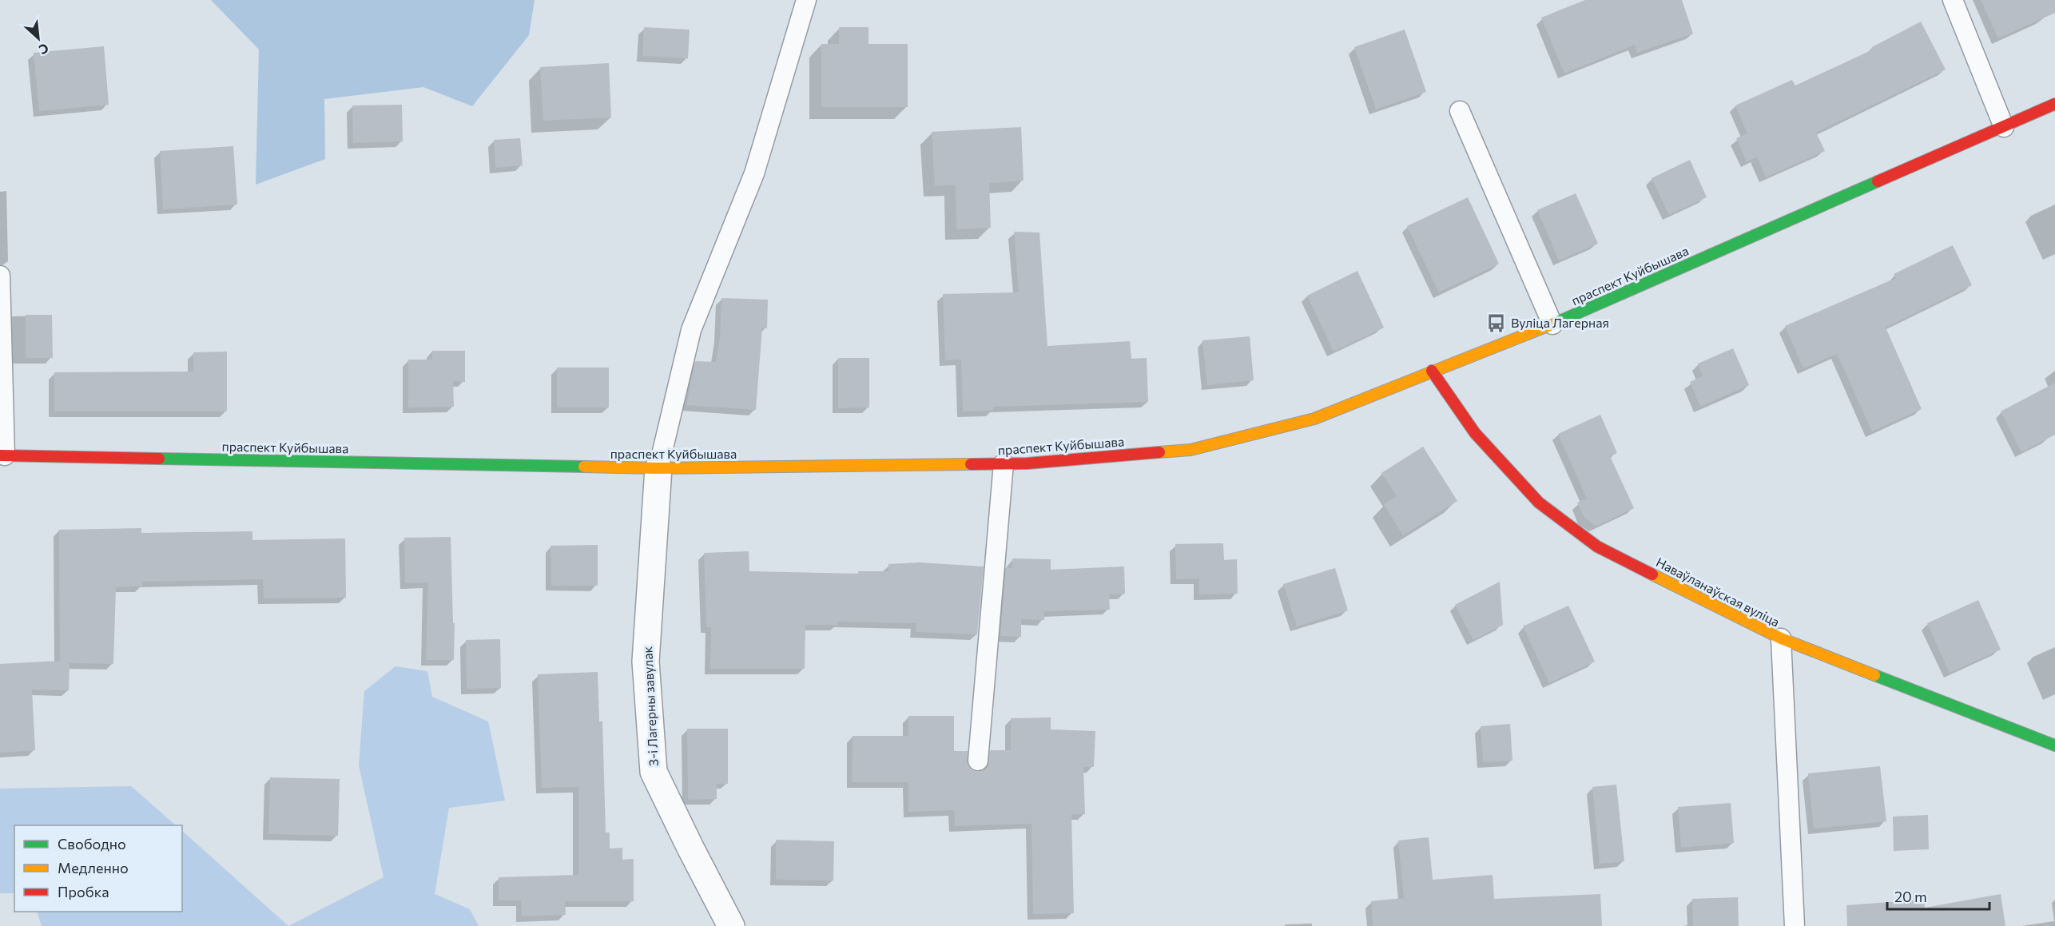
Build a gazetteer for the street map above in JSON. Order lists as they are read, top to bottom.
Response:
{
  "streets": {
    "street": ["праспект Куйбышава", "Наваўланаўская вуліца", "3-і Лагерны завулак"]
  },
  "crossings": [
    ["праспект Куйбышава", "Наваўланаўская вуліца"],
    ["праспект Куйбышава", "3-і Лагерны завулак"]
  ],
  "places": {
    "bus stop": ["Вуліца Лагерная"]
  },
  "legend": ["Свободно", "Медленно", "Пробка"],
  "scale_bar": "20 m",
  "north": "bottom right"
}
